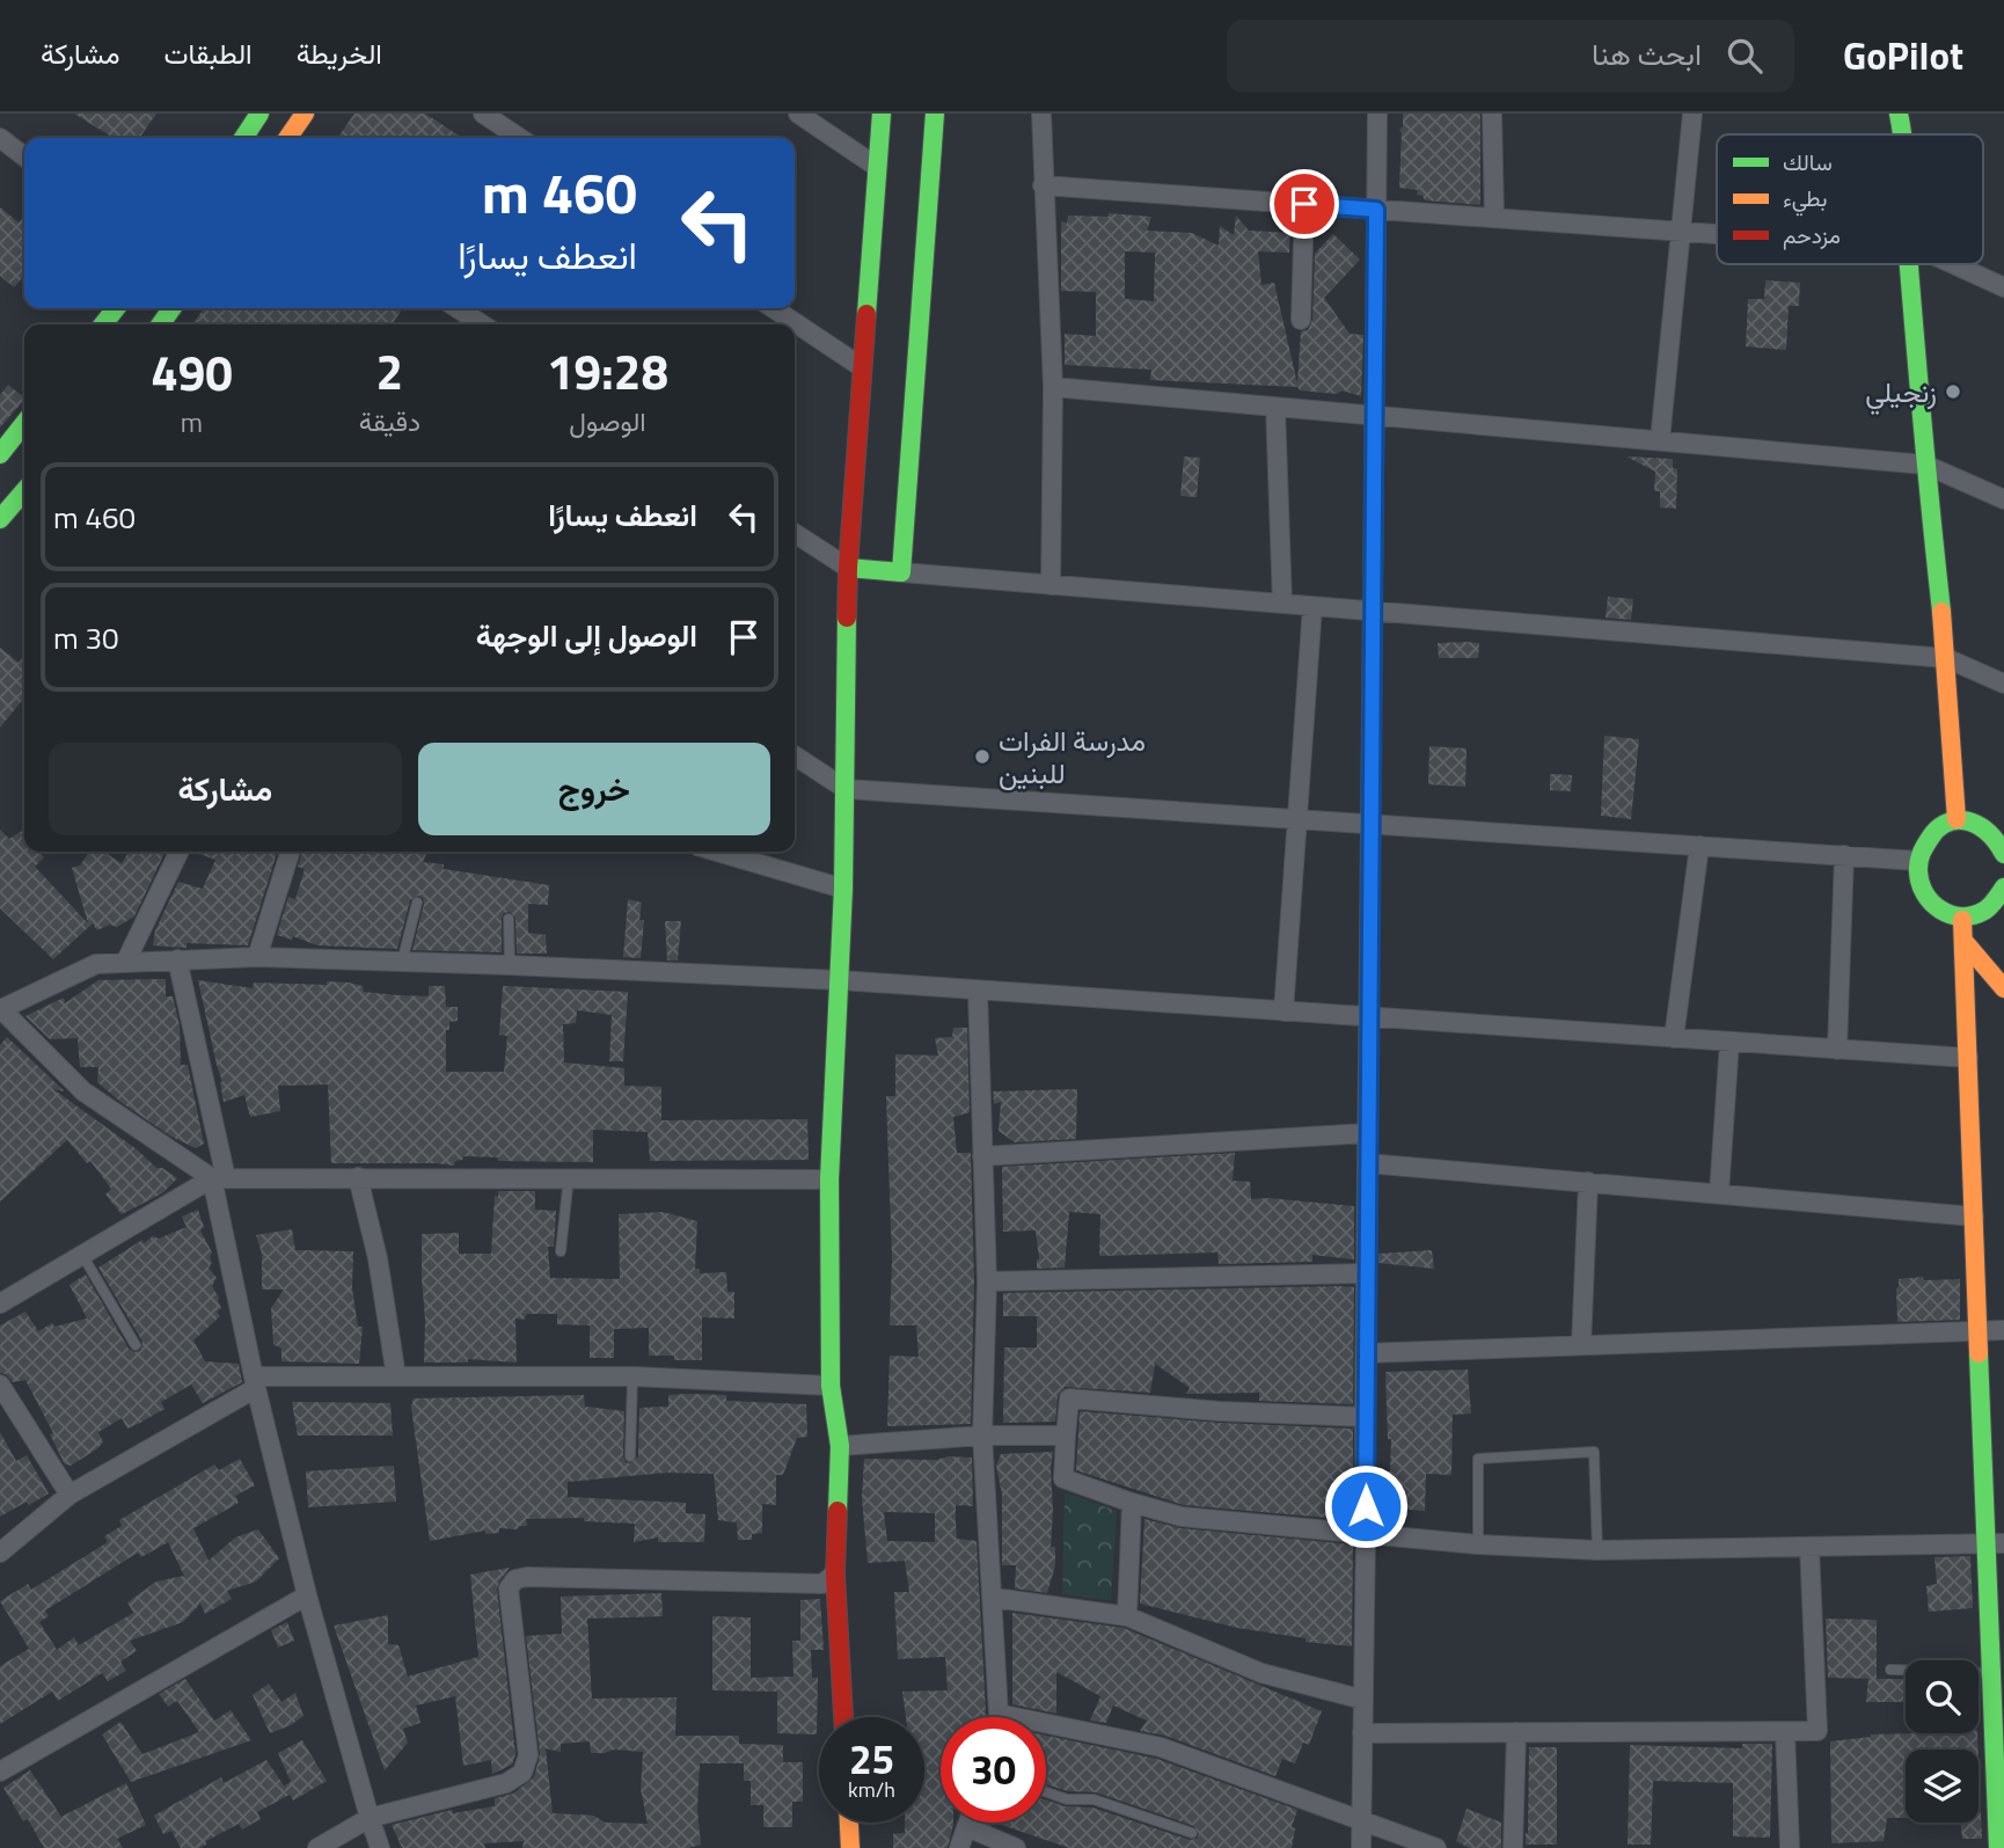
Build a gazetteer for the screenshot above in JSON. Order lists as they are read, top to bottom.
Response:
{
  "places": ["زنجيلي", "مدرسة الفرات للبنين"],
  "legend": ["سالك", "بطيء", "مزدحم"],
  "page": {
    "header": "GoPilot",
    "search": "ابحث هنا",
    "nav": ["الخريطة", "الطبقات", "مشاركة"],
    "turn": ["460 m", "انعطف يسارًا"],
    "eta": [
      "19:28",
      "الوصول",
      "2",
      "دقيقة",
      "490",
      "m"
    ],
    "list": [
      {
        "name": "انعطف يسارًا",
        "value": "460 m"
      },
      {
        "name": "الوصول إلى الوجهة",
        "value": "30 m"
      }
    ],
    "buttons": ["خروج", "مشاركة"],
    "speed": "25 km/h",
    "limit": "30"
  }
}
